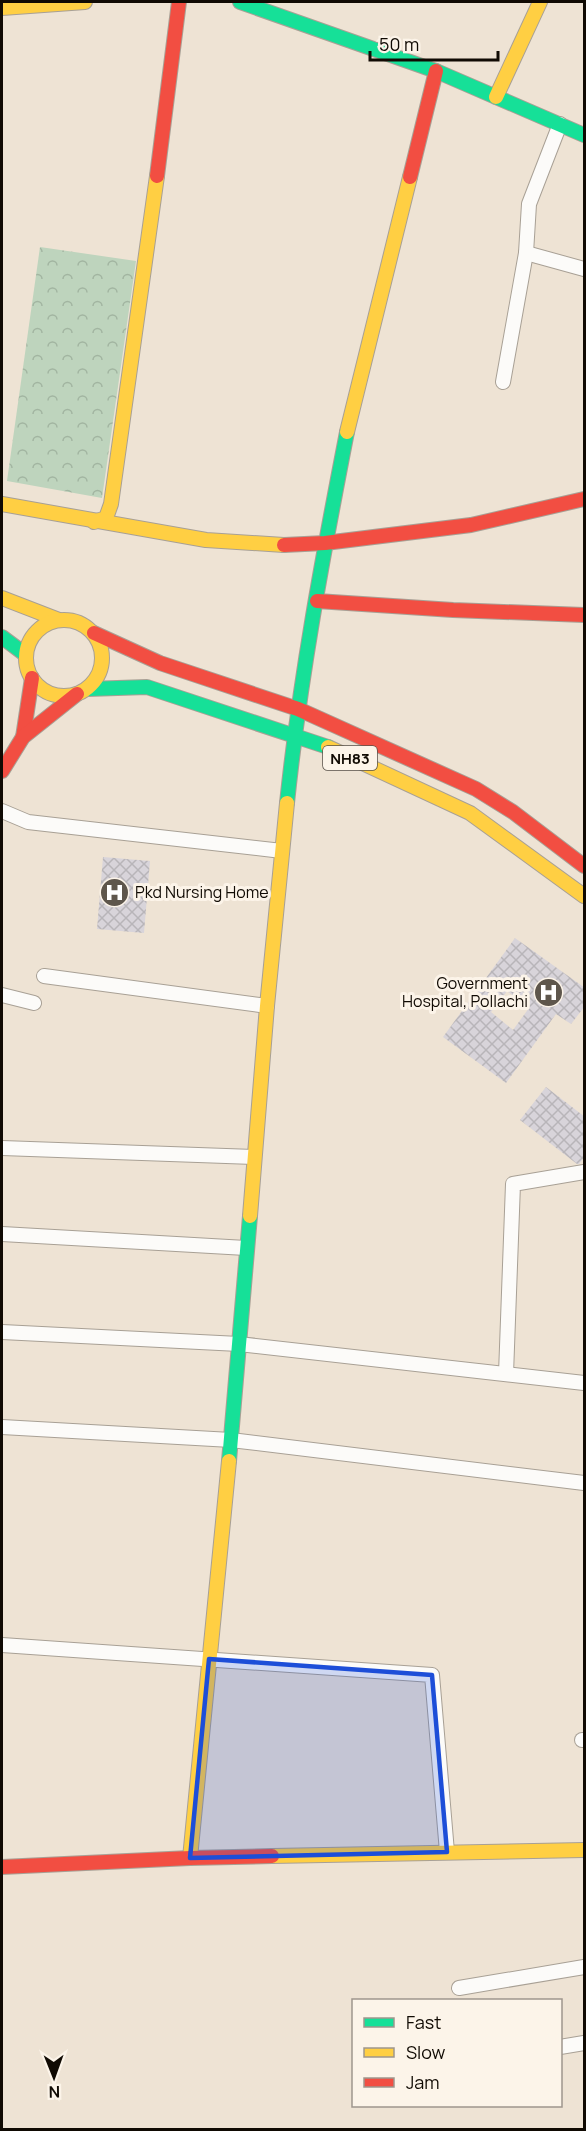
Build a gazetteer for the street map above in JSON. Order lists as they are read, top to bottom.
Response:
{
  "streets": {
    "main road": ["NH83"]
  },
  "places": {
    "hospital": ["Pkd Nursing Home", "Government Hospital, Pollachi"]
  },
  "legend": ["Fast", "Slow", "Jam"],
  "scale_bar": "50 m",
  "north": "bottom"
}
